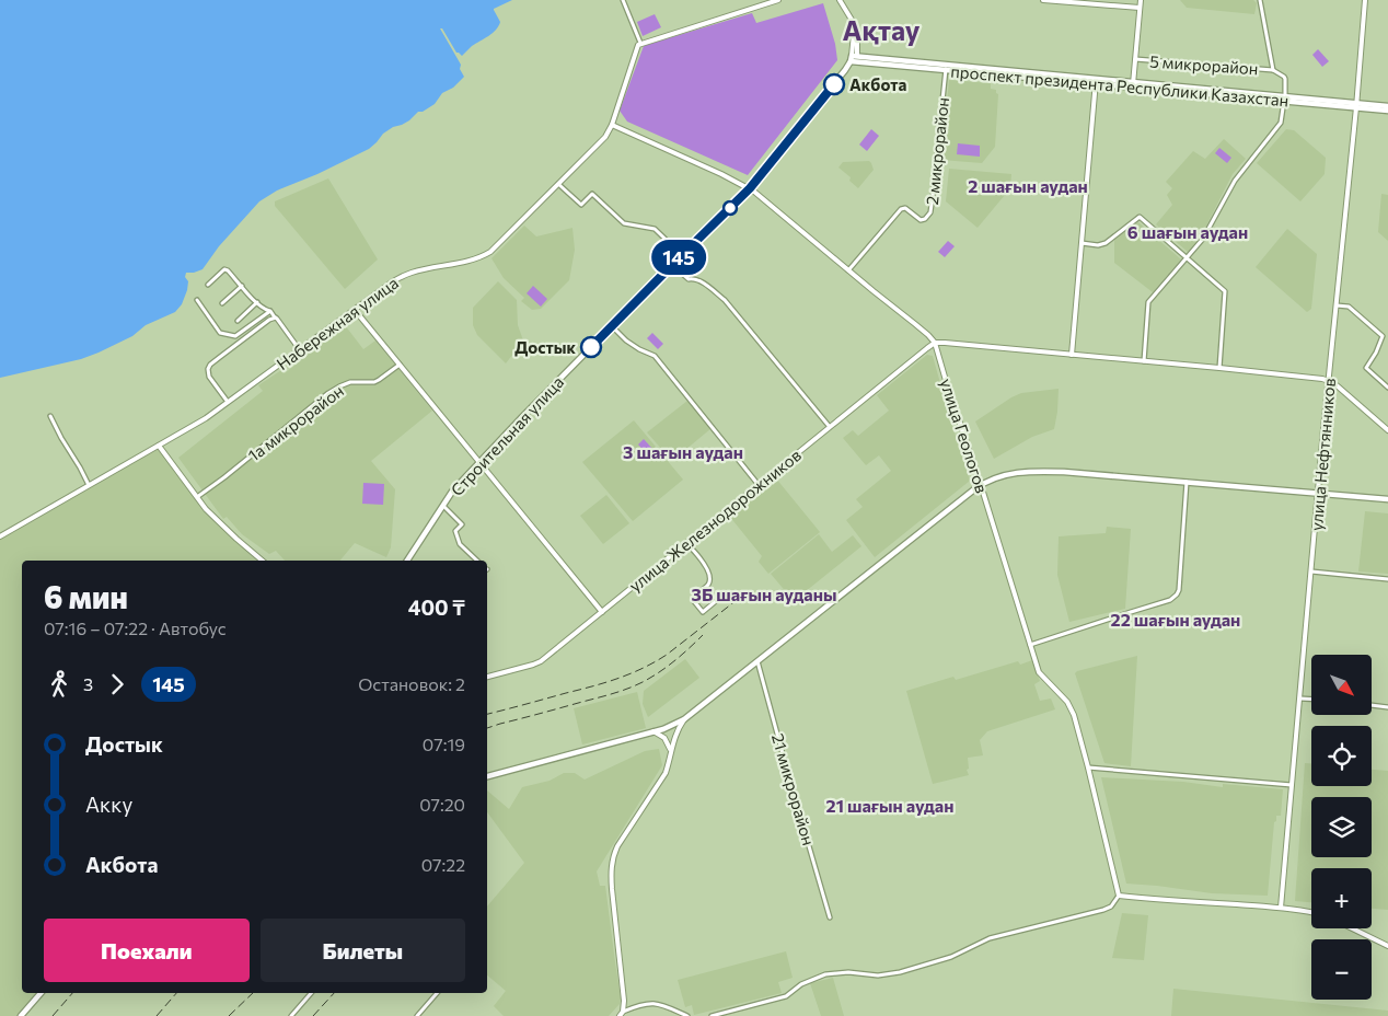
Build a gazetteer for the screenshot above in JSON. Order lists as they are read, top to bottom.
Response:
{
  "streets": {
    "main road": ["проспект президента Республики Казахстан", "Строительная улица"],
    "street": [
      "5 микрорайон",
      "2 микрорайон",
      "Набережная улица",
      "1а микрорайон",
      "улица Геологов",
      "улица Нефтянников",
      "улица Железнодорожников",
      "21 микрорайон"
    ]
  },
  "crossings": [
    ["5 микрорайон", "проспект президента Республики Казахстан"],
    ["проспект президента Республики Казахстан", "2 микрорайон"],
    ["проспект президента Республики Казахстан", "Строительная улица"],
    ["проспект президента Республики Казахстан", "улица Нефтянников"],
    ["улица Геологов", "улица Железнодорожников"]
  ],
  "districts": [
    "Ақтау",
    "2 шағын аудан",
    "6 шағын аудан",
    "3 шағын аудан",
    "3Б шағын ауданы",
    "22 шағын аудан",
    "21 шағын аудан"
  ],
  "places": ["Акбота", "Достык"],
  "lines": ["bus line 145"],
  "north": "bottom right",
  "page": {
    "on_map": "145",
    "heading": ["6 мин", "07:16 – 07:22 · Автобус", "400 ₸"],
    "legs": ["3", "145", "Остановок: 2"],
    "map_buttons": ["+", "−"],
    "list": [
      {
        "name": "Достык",
        "value": "07:19"
      },
      {
        "name": "Акку",
        "value": "07:20"
      },
      {
        "name": "Акбота",
        "value": "07:22"
      }
    ],
    "buttons": ["Поехали", "Билеты"]
  }
}
